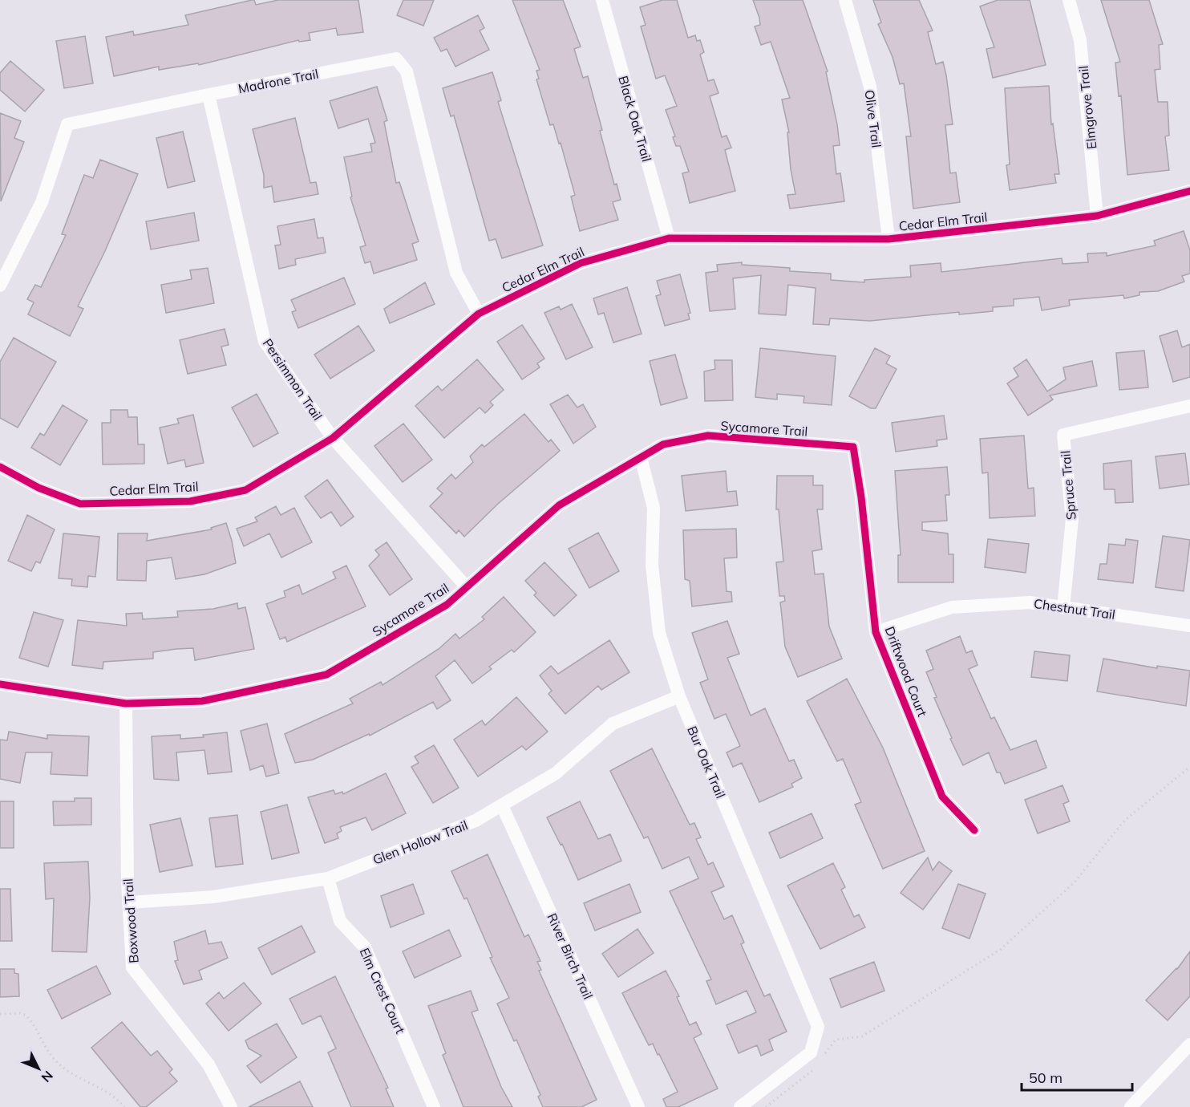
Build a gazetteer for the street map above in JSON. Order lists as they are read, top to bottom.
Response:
{
  "streets": {
    "street": [
      "Madrone Trail",
      "Elmgrove Trail",
      "Black Oak Trail",
      "Olive Trail",
      "Cedar Elm Trail",
      "Persimmon Trail",
      "Sycamore Trail",
      "Spruce Trail",
      "Chestnut Trail",
      "Driftwood Court",
      "Bur Oak Trail",
      "Glen Hollow Trail",
      "Boxwood Trail",
      "River Birch Trail",
      "Elm Crest Court"
    ]
  },
  "crossings": [
    ["Madrone Trail", "Cedar Elm Trail"],
    ["Madrone Trail", "Persimmon Trail"],
    ["Elmgrove Trail", "Cedar Elm Trail"],
    ["Black Oak Trail", "Cedar Elm Trail"],
    ["Olive Trail", "Cedar Elm Trail"],
    ["Cedar Elm Trail", "Persimmon Trail"],
    ["Persimmon Trail", "Sycamore Trail"],
    ["Sycamore Trail", "Driftwood Court"],
    ["Sycamore Trail", "Bur Oak Trail"],
    ["Sycamore Trail", "Boxwood Trail"],
    ["Spruce Trail", "Chestnut Trail"],
    ["Chestnut Trail", "Driftwood Court"],
    ["Bur Oak Trail", "Glen Hollow Trail"],
    ["Glen Hollow Trail", "Boxwood Trail"],
    ["Glen Hollow Trail", "River Birch Trail"],
    ["Glen Hollow Trail", "Elm Crest Court"]
  ],
  "scale_bar": "50 m",
  "north": "bottom right"
}
